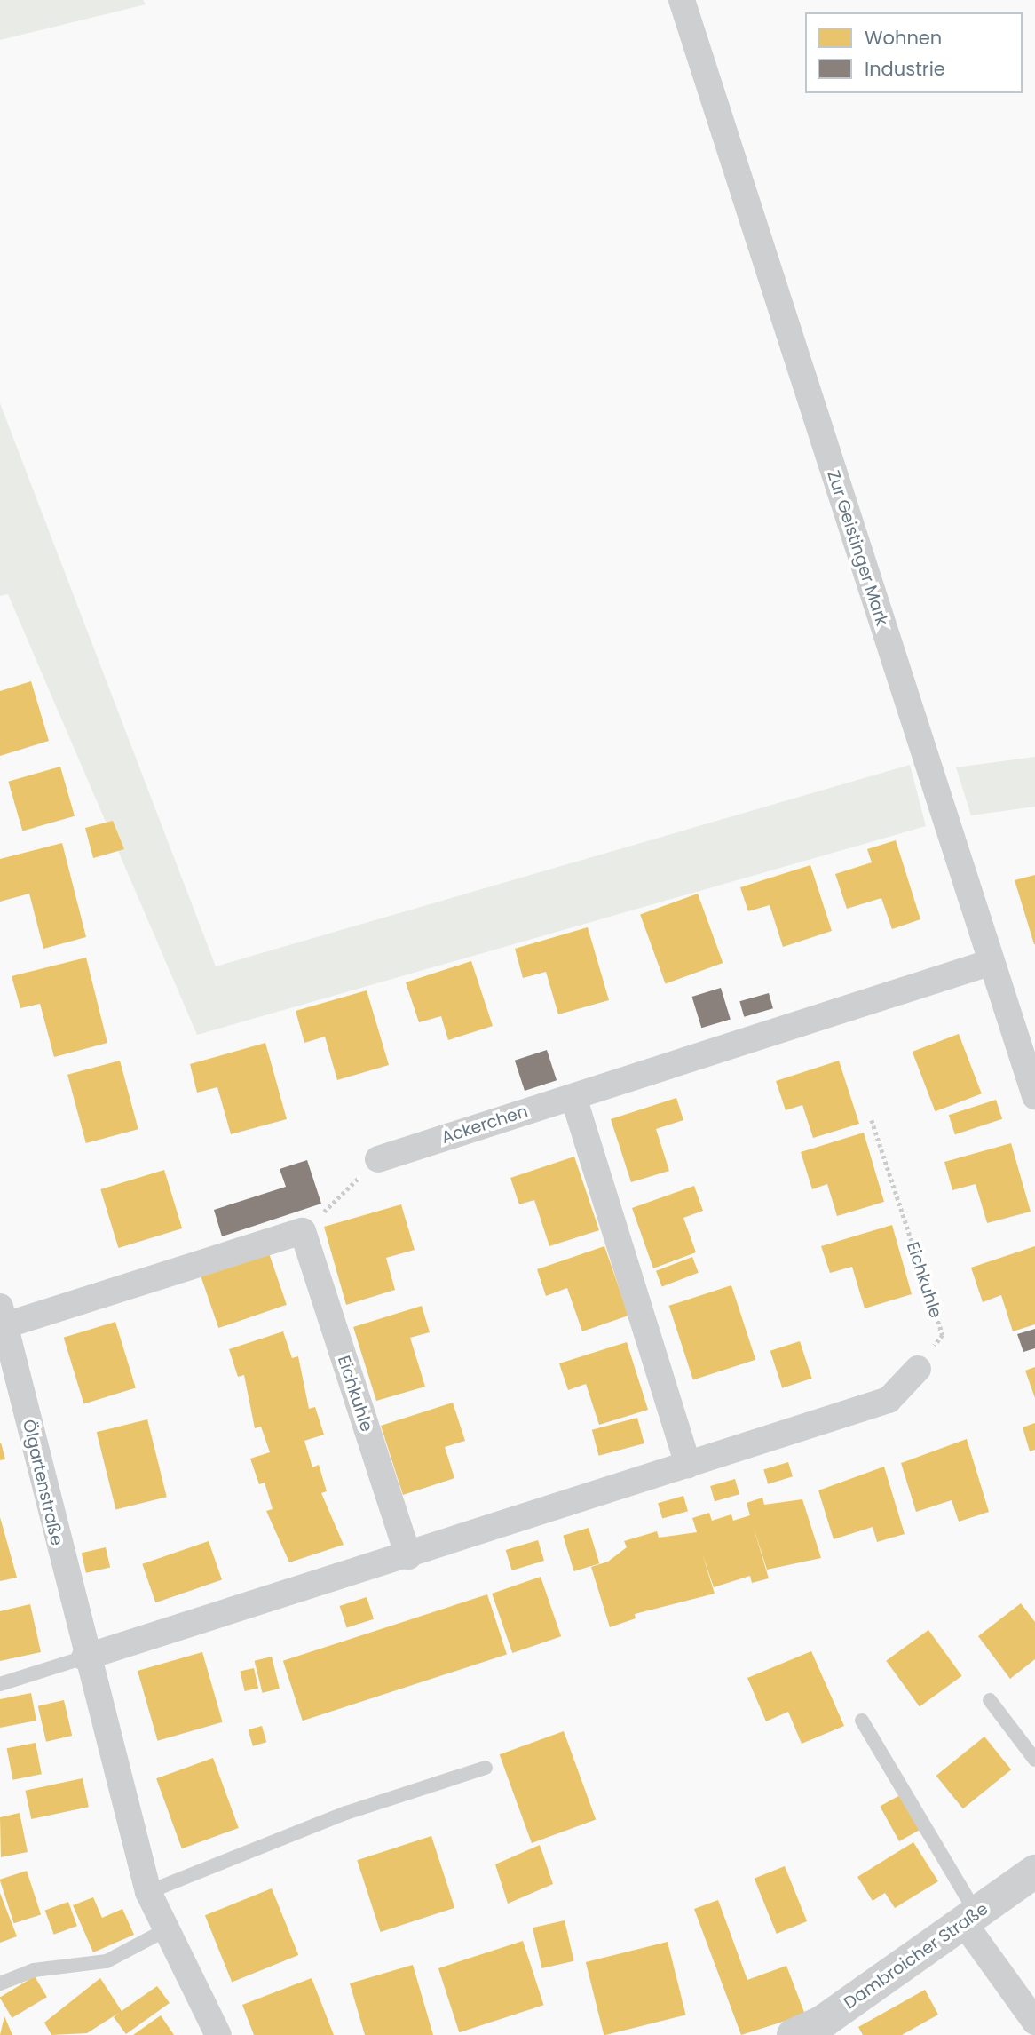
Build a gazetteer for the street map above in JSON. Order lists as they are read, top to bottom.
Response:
{
  "streets": {
    "street": [
      "Zur Geistinger Mark",
      "Ackerchen",
      "Eichkuhle",
      "Ölgartenstraße",
      "Dambroicher Straße"
    ]
  },
  "crossings": [
    ["Zur Geistinger Mark", "Ackerchen"]
  ],
  "legend": ["Wohnen", "Industrie"]
}
